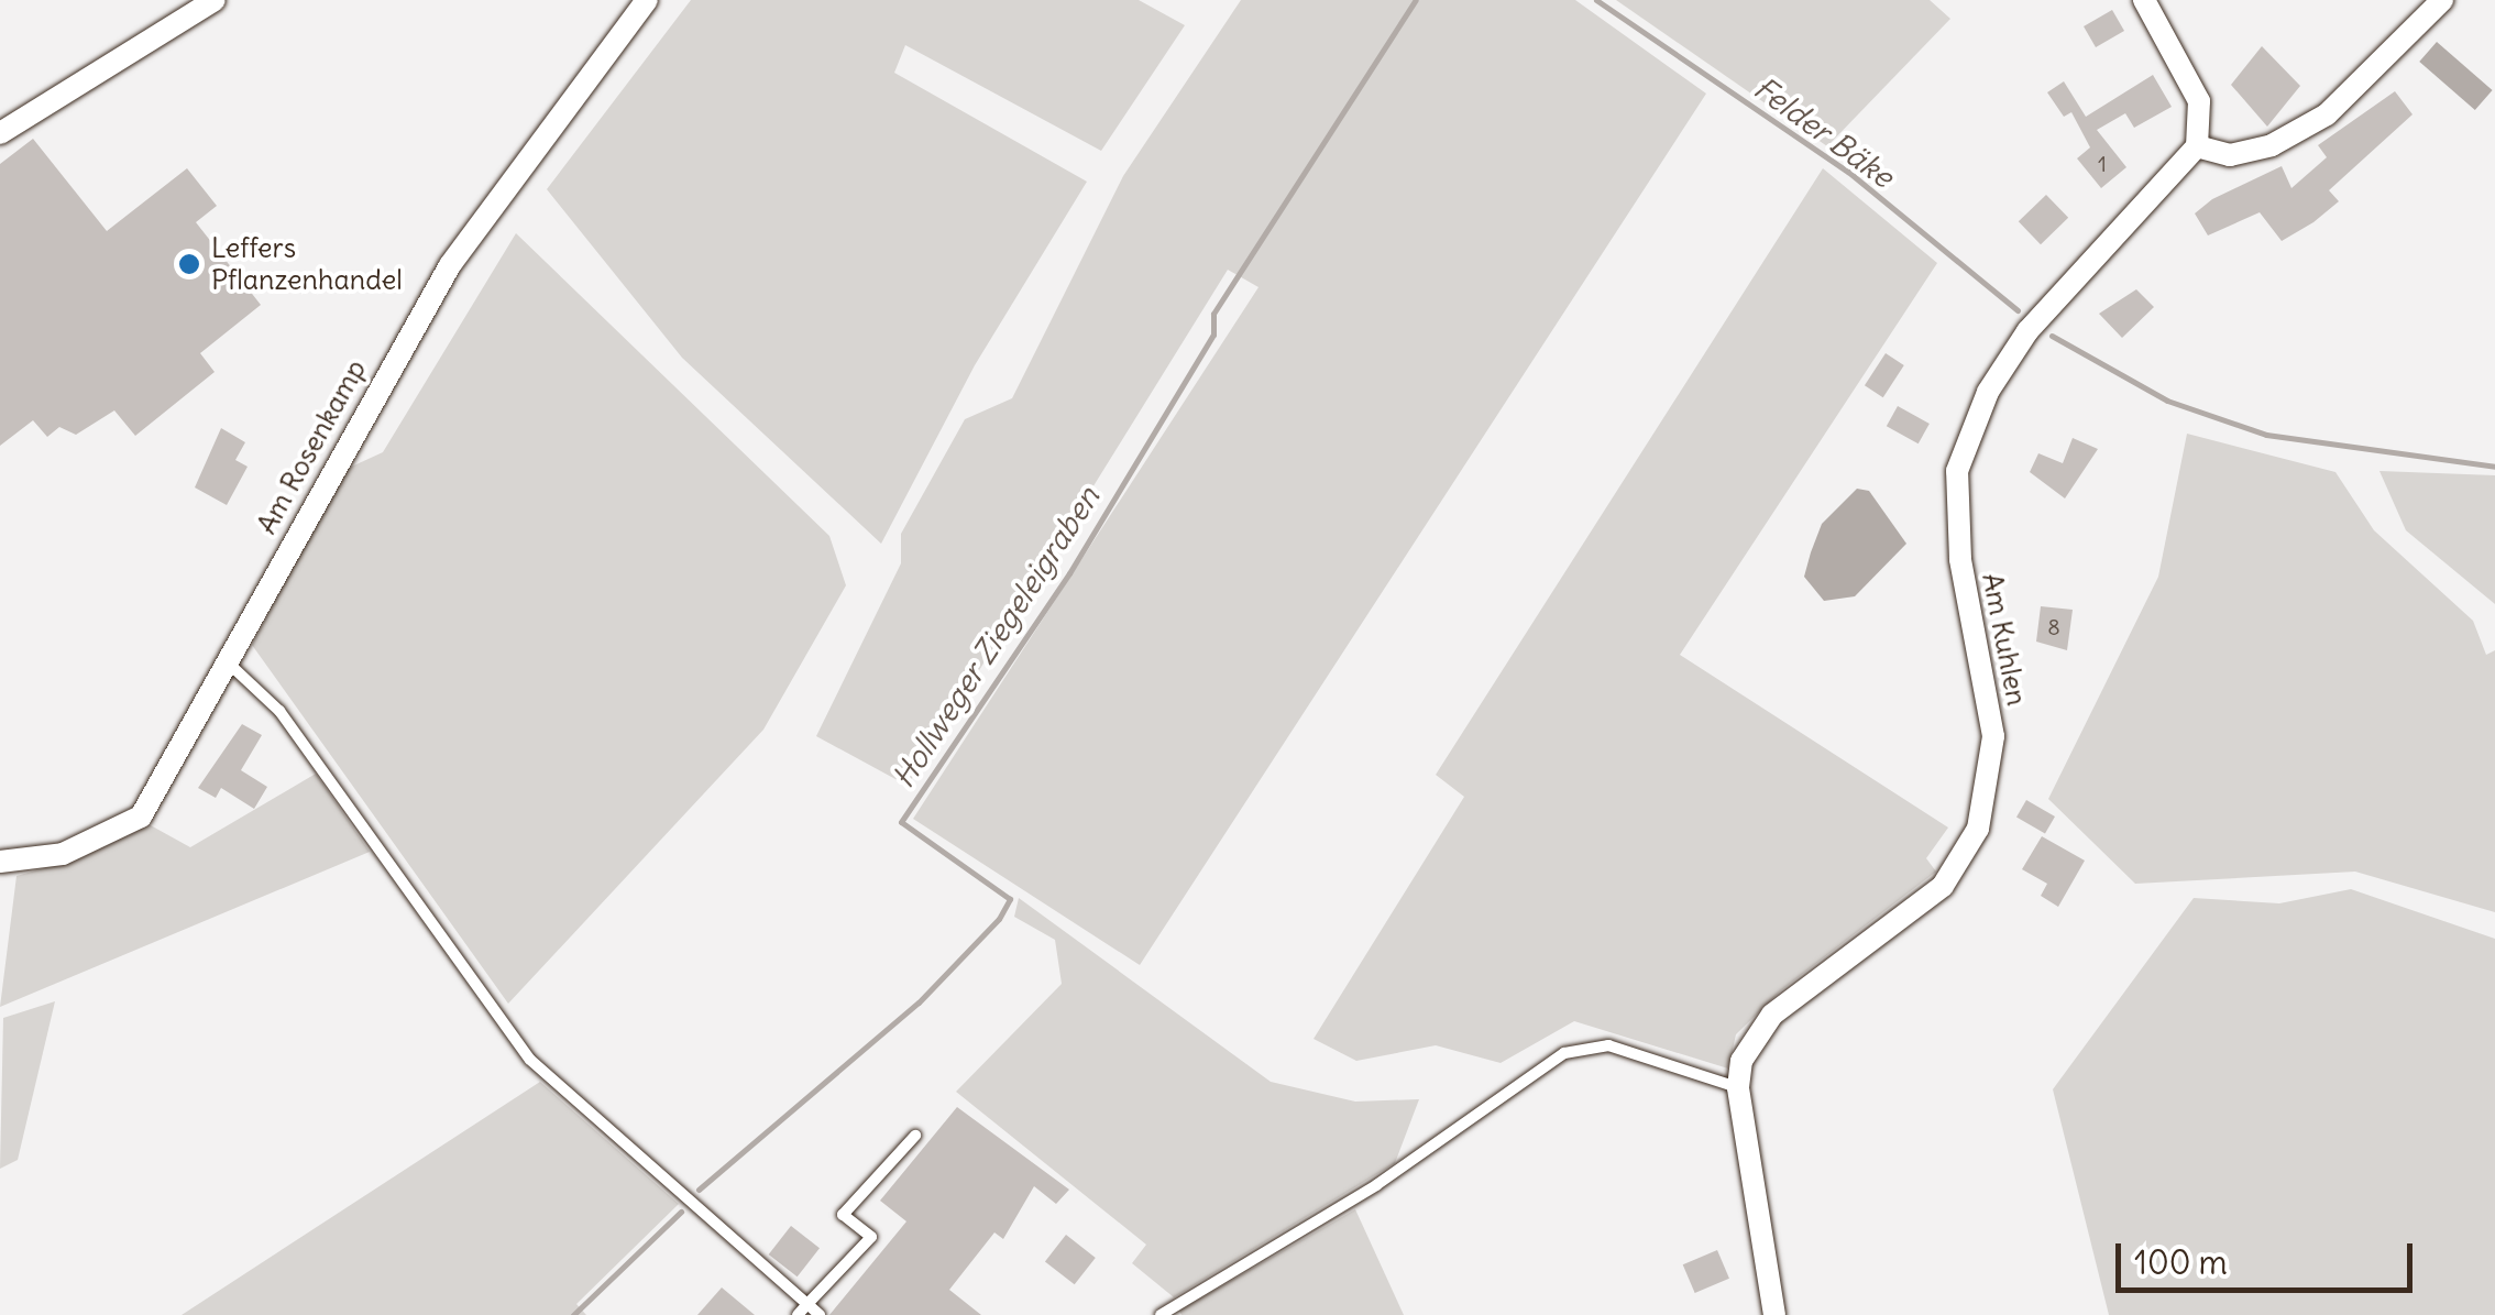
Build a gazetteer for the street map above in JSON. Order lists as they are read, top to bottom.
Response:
{
  "streets": {
    "street": ["Am Rosenkamp", "Am Kuhlen"]
  },
  "water": ["Felder Bäke", "Hollweger Ziegeleigraben"],
  "places": ["Leffers Pflanzenhandel"],
  "house_numbers": ["1", "8"],
  "scale_bar": "100 m"
}
